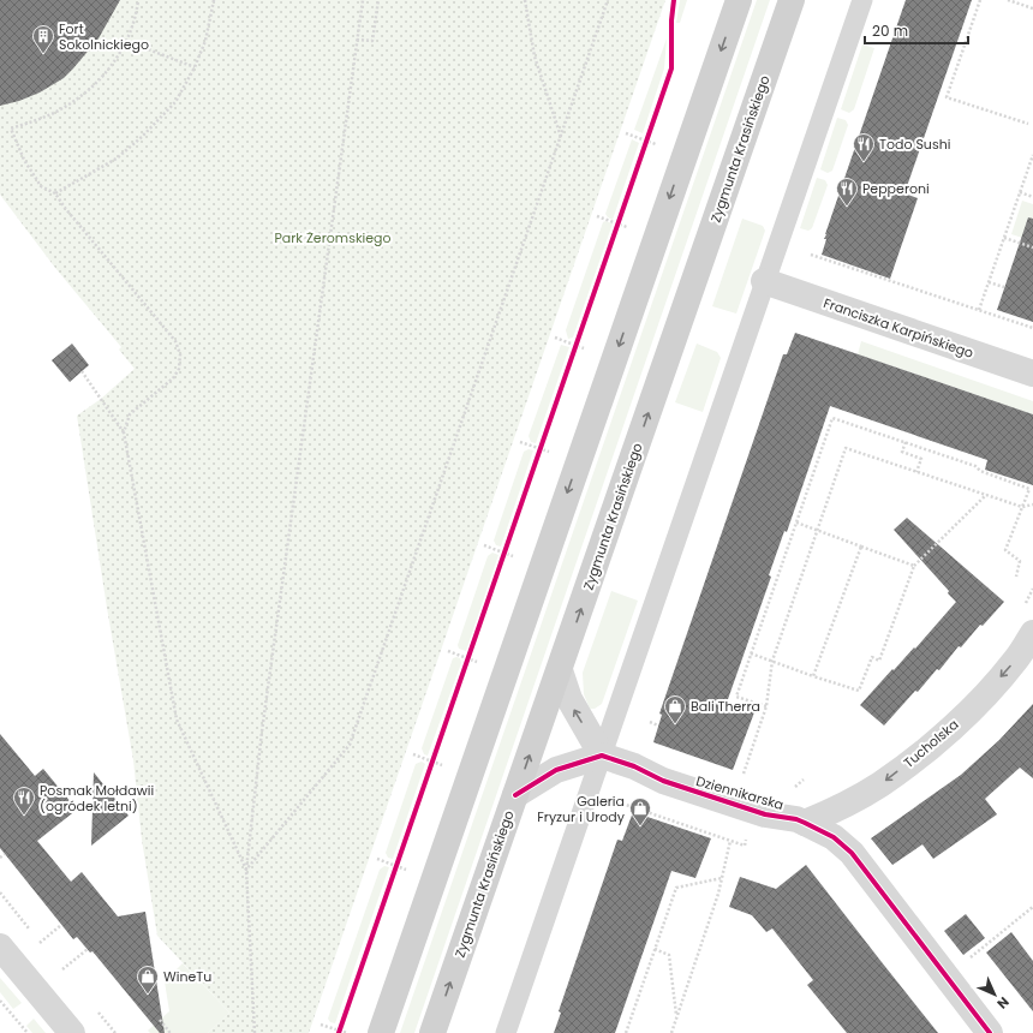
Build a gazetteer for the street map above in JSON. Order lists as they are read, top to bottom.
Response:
{
  "streets": {
    "main road": ["Zygmunta Krasińskiego"],
    "street": ["Franciszka Karpińskiego", "Tucholska", "Dziennikarska"]
  },
  "crossings": [
    ["Tucholska", "Dziennikarska"]
  ],
  "one_way": ["Tucholska"],
  "parks": ["Park Żeromskiego"],
  "places": {
    "building": ["Fort Sokolnickiego"],
    "restaurant": ["Todo Sushi", "Pepperoni", "Posmak Mołdawii (ogródek letni)"],
    "shop": ["Bali Therra", "Galeria Fryzur i Urody", "WineTu"]
  },
  "scale_bar": "20 m",
  "north": "bottom right"
}
